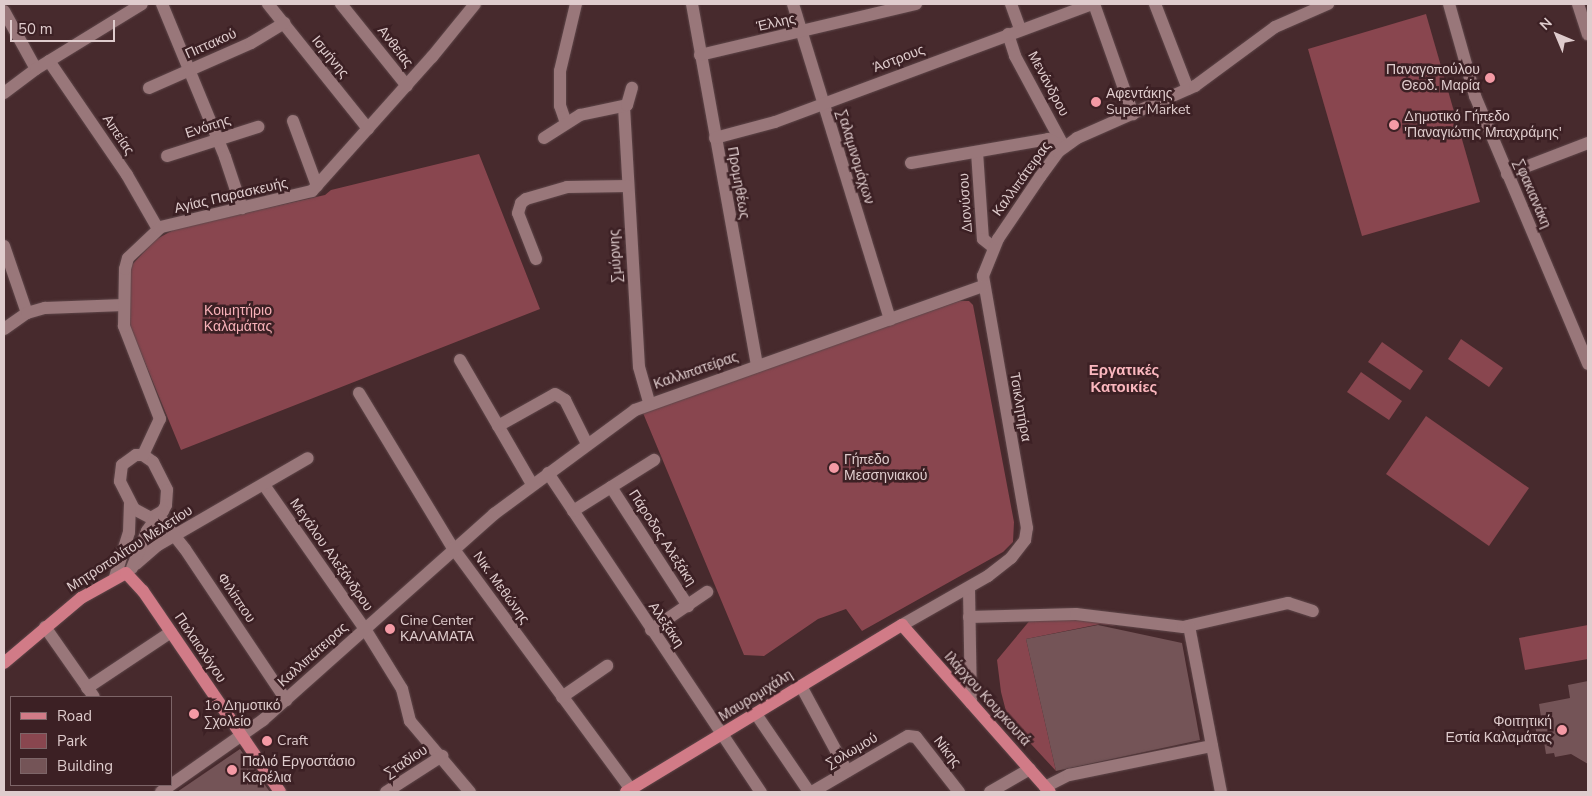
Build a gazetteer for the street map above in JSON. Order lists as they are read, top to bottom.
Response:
{
  "streets": {
    "main road": [
      "Μητροπολίτου Μελετίου",
      "Παλαιολόγου",
      "Μαυρομιχάλη",
      "Ιλάρχου Κουρκουτά"
    ],
    "street": [
      "Έλλης",
      "Πιττακού",
      "Ανθείας",
      "Ισμήνης",
      "Άστρους",
      "Μενάνδρου",
      "Ενόπης",
      "Αιπείας",
      "Σαλαμινομάχων",
      "Καλλιπάτειρας",
      "Προμηθέως",
      "Σφακιανάκη",
      "Αγίας Παρασκευής",
      "Διονύσου",
      "Σμύρνης",
      "Καλλιπατείρας",
      "Τσικλητήρα",
      "Πάροδος Αλεξάκη",
      "Μεγάλου Αλεξάνδρου",
      "Νικ. Μεθώνης",
      "Φιλίππου",
      "Αλεξάκη",
      "Σολωμού",
      "Νίκης",
      "Σταδίου"
    ]
  },
  "crossings": [
    ["Έλλης", "Σαλαμινομάχων"],
    ["Έλλης", "Προμηθέως"],
    ["Πιττακού", "Ισμήνης"],
    ["Ανθείας", "Αγίας Παρασκευής"],
    ["Ισμήνης", "Αγίας Παρασκευής"],
    ["Άστρους", "Μενάνδρου"],
    ["Άστρους", "Σαλαμινομάχων"],
    ["Άστρους", "Προμηθέως"],
    ["Μενάνδρου", "Καλλιπάτειρας"],
    ["Αιπείας", "Αγίας Παρασκευής"],
    ["Σαλαμινομάχων", "Καλλιπατείρας"],
    ["Καλλιπάτειρας", "Διονύσου"],
    ["Καλλιπάτειρας", "Καλλιπατείρας"],
    ["Καλλιπάτειρας", "Τσικλητήρα"],
    ["Καλλιπάτειρας", "Μεγάλου Αλεξάνδρου"],
    ["Καλλιπάτειρας", "Νικ. Μεθώνης"],
    ["Καλλιπάτειρας", "Φιλίππου"],
    ["Καλλιπάτειρας", "Παλαιολόγου"],
    ["Προμηθέως", "Καλλιπατείρας"],
    ["Σμύρνης", "Καλλιπατείρας"],
    ["Καλλιπατείρας", "Τσικλητήρα"],
    ["Καλλιπατείρας", "Νικ. Μεθώνης"],
    ["Καλλιπατείρας", "Αλεξάκη"],
    ["Μητροπολίτου Μελετίου", "Μεγάλου Αλεξάνδρου"],
    ["Μητροπολίτου Μελετίου", "Φιλίππου"],
    ["Μητροπολίτου Μελετίου", "Παλαιολόγου"],
    ["Μεγάλου Αλεξάνδρου", "Σταδίου"],
    ["Νικ. Μεθώνης", "Μαυρομιχάλη"],
    ["Αλεξάκη", "Μαυρομιχάλη"],
    ["Μαυρομιχάλη", "Ιλάρχου Κουρκουτά"],
    ["Σολωμού", "Νίκης"]
  ],
  "districts": ["Εργατικές Κατοικίες"],
  "parks": ["Κοιμητήριο Καλαμάτας"],
  "places": [
    "Παναγοπούλου Θεοδ. Μαρία",
    "Αφεντάκης Super Market",
    "Δημοτικό Γήπεδο 'Παναγιώτης Μπαχράμης'",
    "Γήπεδο Μεσσηνιακού",
    "Cine Center ΚΑΛΑΜΑΤΑ",
    "1o Δημοτικό Σχολείο",
    "Φοιτητική Εστία Καλαμάτας",
    "Craft",
    "Παλιό Εργοστάσιο Καρέλια"
  ],
  "legend": ["Road", "Park", "Building"],
  "scale_bar": "50 m",
  "north": "top left"
}
